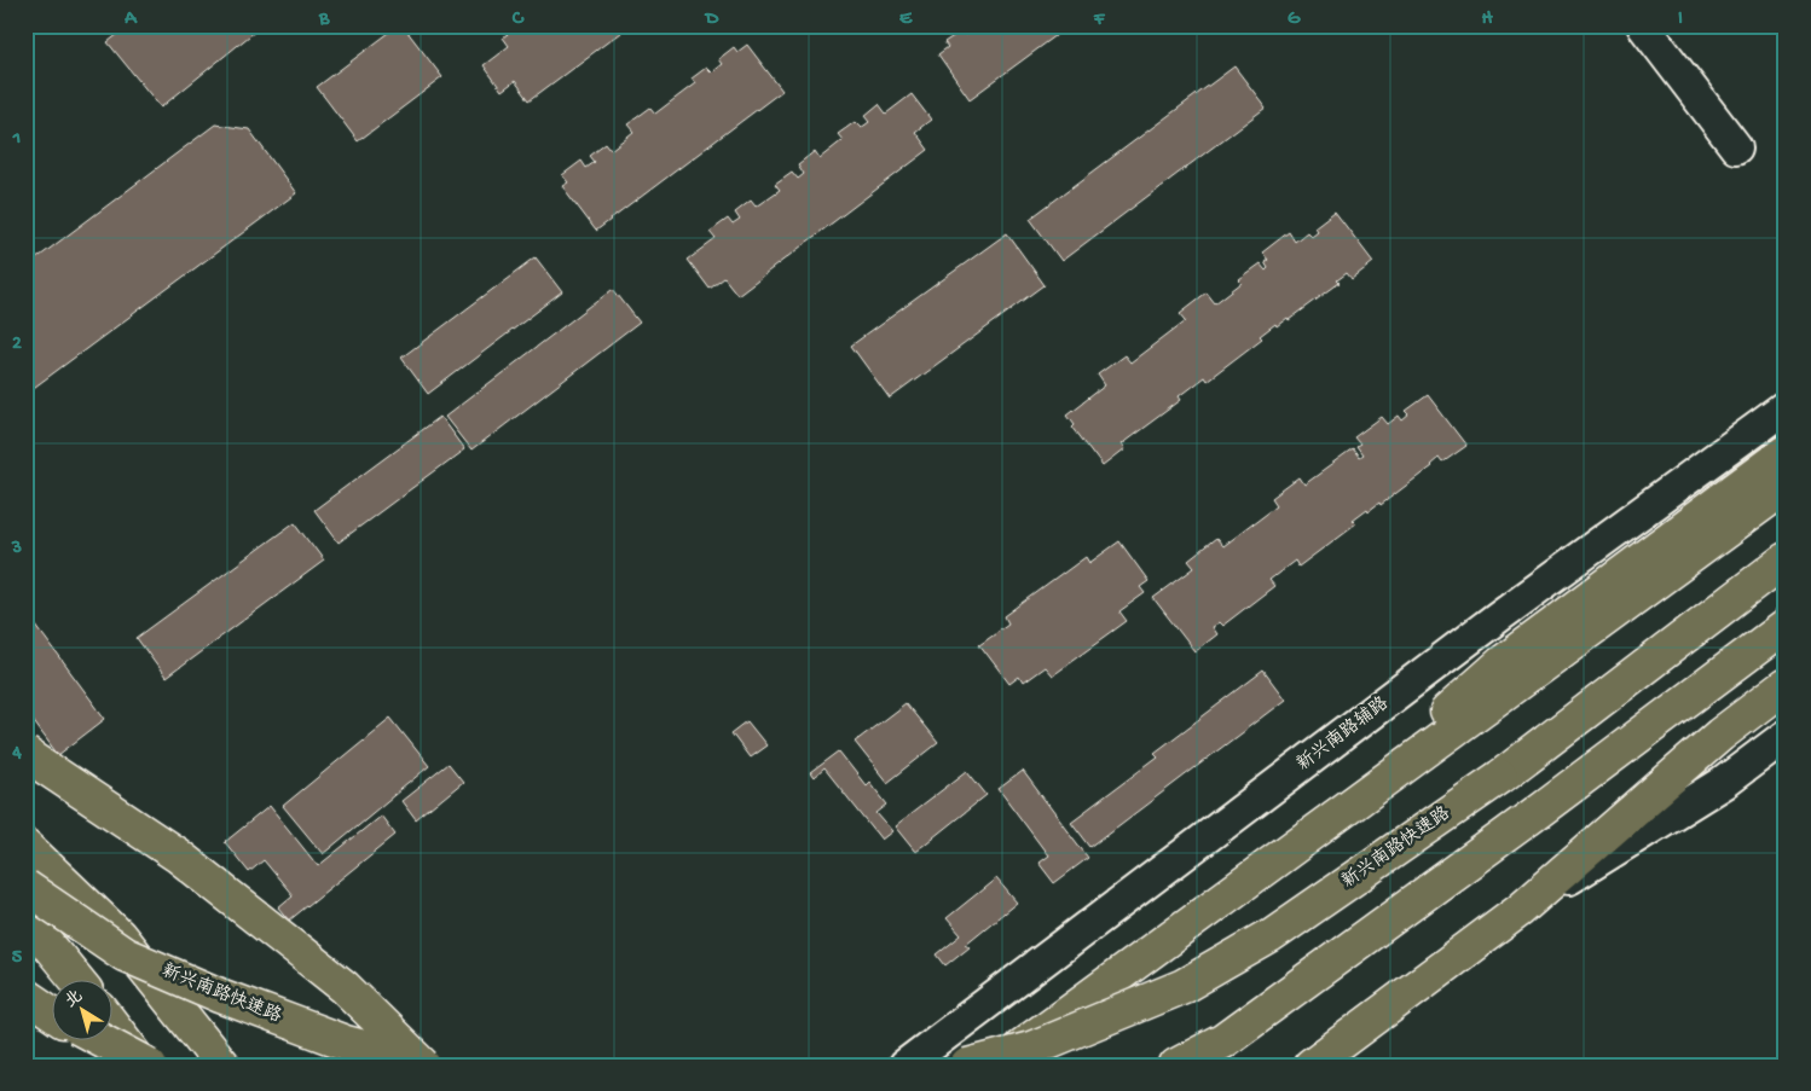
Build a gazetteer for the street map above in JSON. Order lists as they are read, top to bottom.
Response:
{
  "streets": {
    "main road": ["新兴南路快速路"],
    "street": ["新兴南路辅路"]
  },
  "north": "top left",
  "grid": {
    "columns": [
      "A",
      "B",
      "C",
      "D",
      "E",
      "F",
      "G",
      "H",
      "I"
    ],
    "rows": [
      "1",
      "2",
      "3",
      "4",
      "5"
    ]
  }
}
